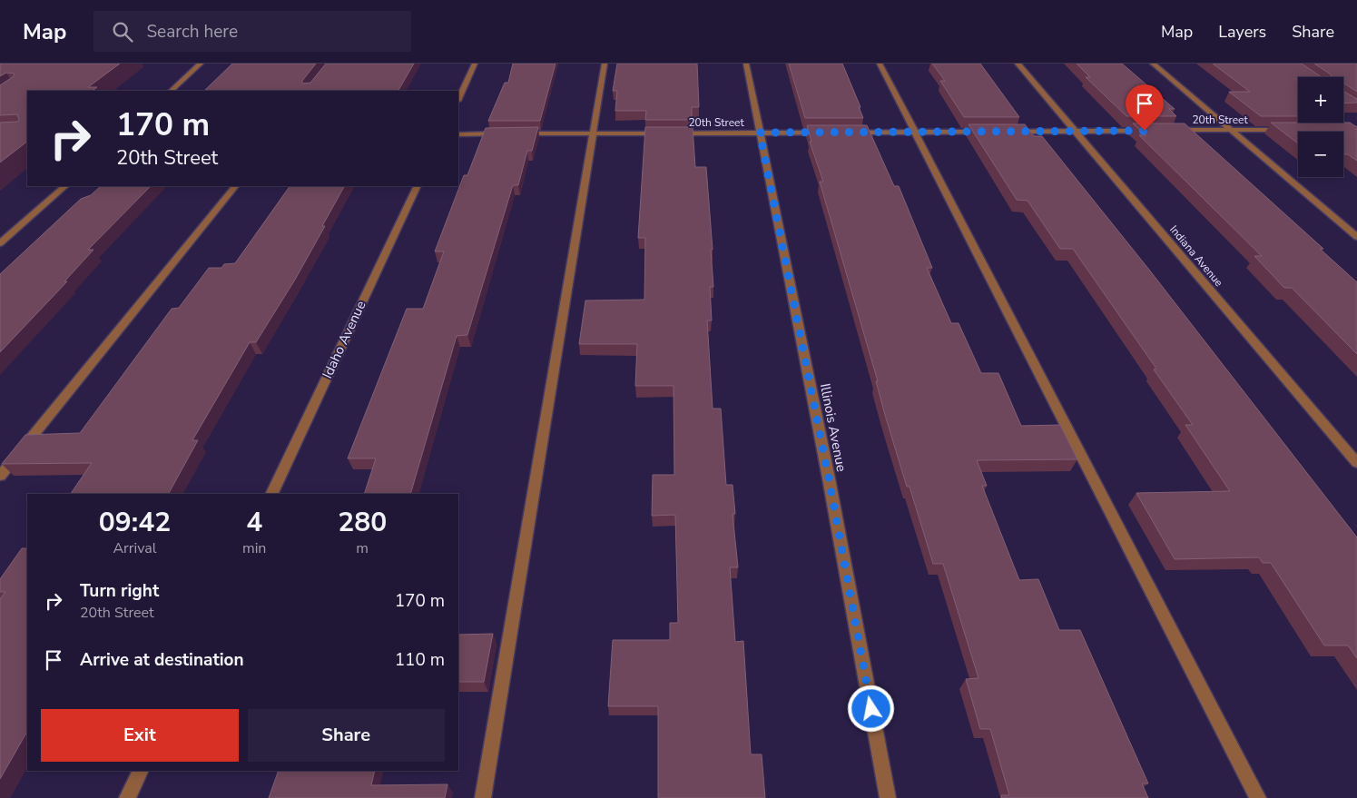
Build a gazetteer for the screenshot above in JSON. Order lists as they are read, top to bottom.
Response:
{
  "streets": {
    "street": [
      "20th Street",
      "Indiana Avenue",
      "Idaho Avenue",
      "Illinois Avenue"
    ]
  },
  "crossings": [
    ["20th Street", "Illinois Avenue"]
  ],
  "page": {
    "header": "Map",
    "search": "Search here",
    "nav": ["Map", "Layers", "Share"],
    "map_buttons": ["+", "−"],
    "turn": ["170 m", "20th Street"],
    "eta": [
      "09:42",
      "Arrival",
      "4",
      "min",
      "280",
      "m"
    ],
    "list": [
      {
        "name": "Turn right",
        "note": "20th Street",
        "value": "170 m"
      },
      {
        "name": "Arrive at destination",
        "value": "110 m"
      }
    ],
    "buttons": ["Exit", "Share"]
  }
}
